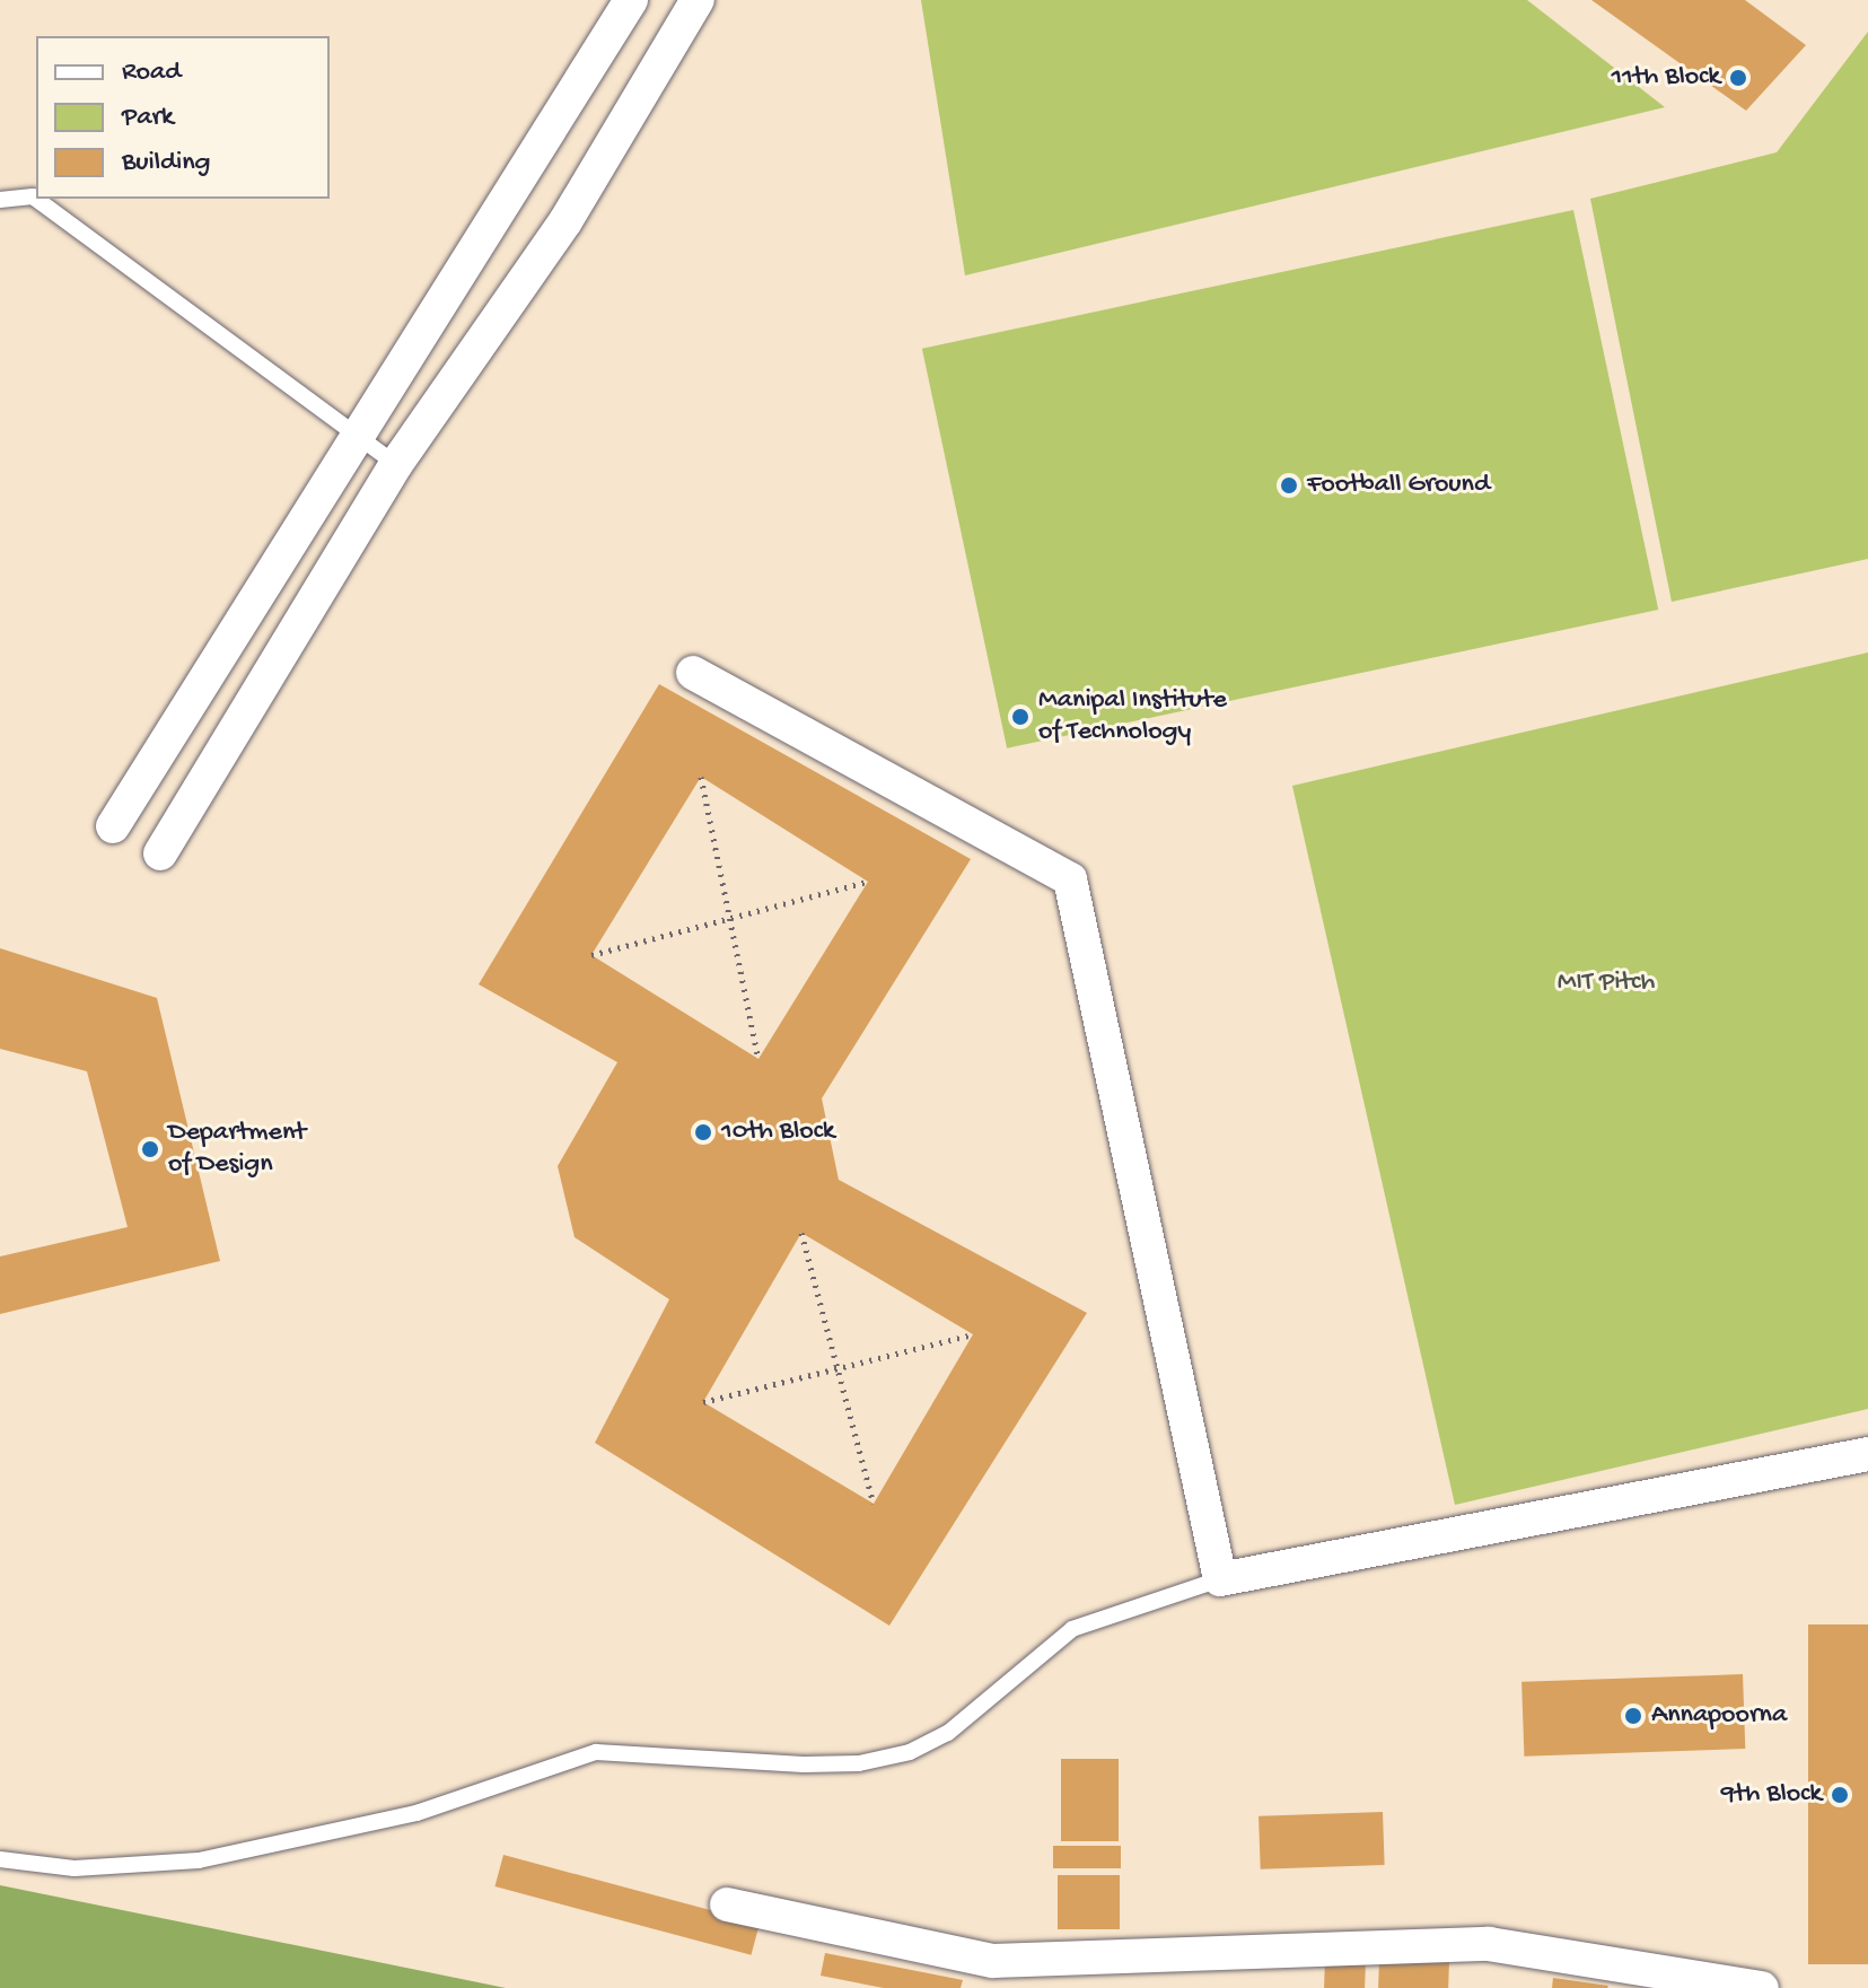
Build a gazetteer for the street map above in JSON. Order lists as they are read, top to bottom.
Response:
{
  "parks": ["MIT Pitch"],
  "places": [
    "11th Block",
    "Football Ground",
    "Manipal Institute of Technology",
    "10th Block",
    "Department of Design",
    "Annapoorna",
    "9th Block"
  ],
  "legend": ["Road", "Park", "Building"]
}
